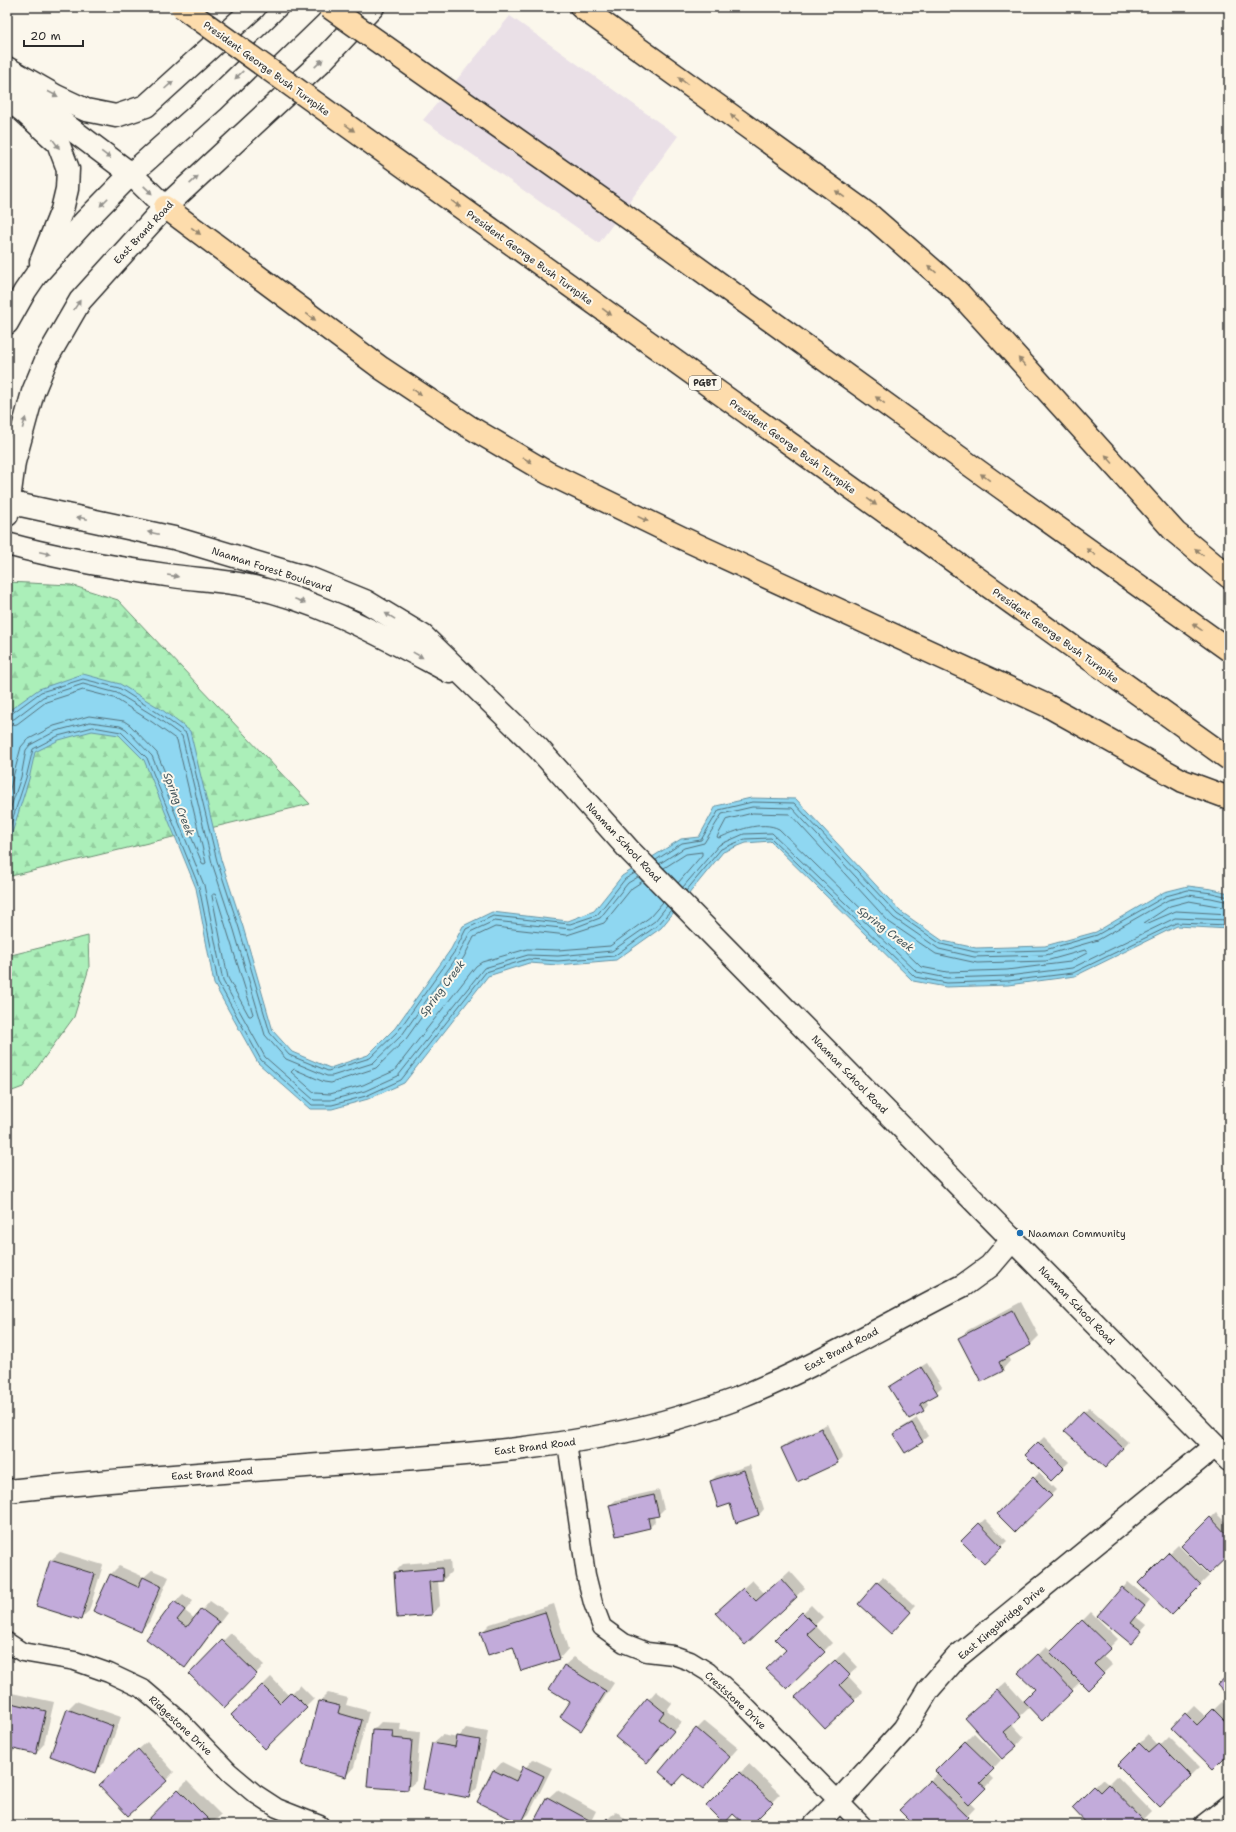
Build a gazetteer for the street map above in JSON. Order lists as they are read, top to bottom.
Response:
{
  "streets": {
    "highway": ["President George Bush Turnpike", "PGBT"],
    "main road": [
      "East Brand Road",
      "Naaman Forest Boulevard",
      "Naaman School Road",
      "East Kingsbridge Drive"
    ],
    "street": ["Creststone Drive", "Ridgestone Drive"]
  },
  "crossings": [
    ["East Brand Road", "Naaman Forest Boulevard"],
    ["East Brand Road", "Naaman School Road"],
    ["East Brand Road", "Creststone Drive"],
    ["Naaman Forest Boulevard", "Naaman School Road"],
    ["Naaman School Road", "East Kingsbridge Drive"],
    ["East Kingsbridge Drive", "Creststone Drive"]
  ],
  "water": ["Spring Creek"],
  "places": ["Naaman Community"],
  "scale_bar": "20 m"
}
